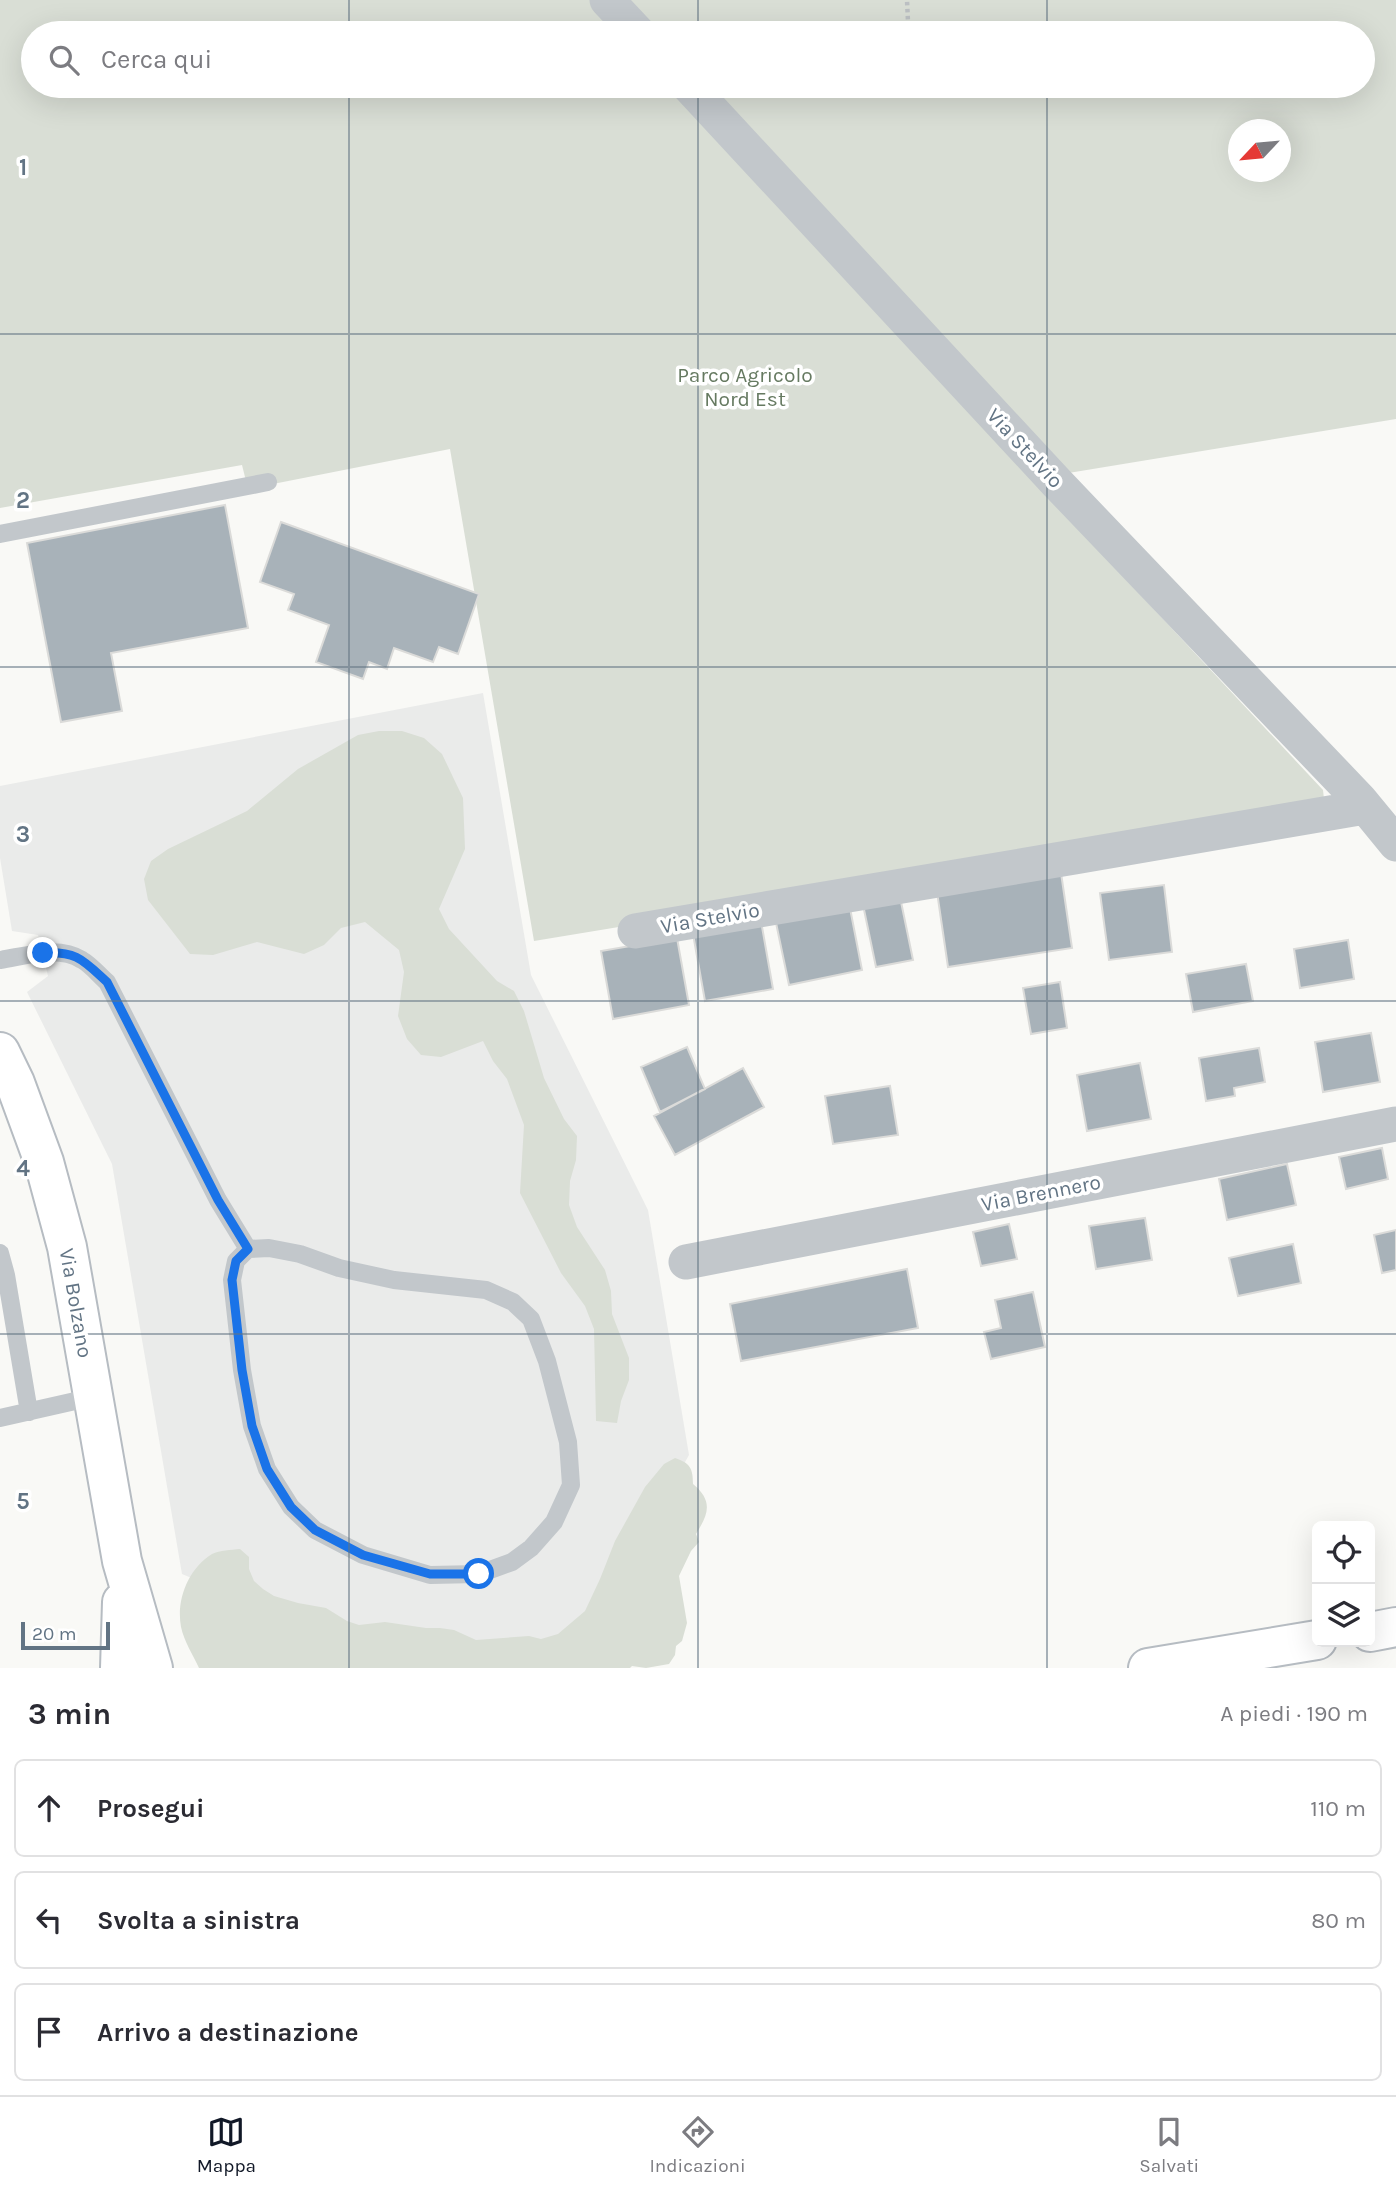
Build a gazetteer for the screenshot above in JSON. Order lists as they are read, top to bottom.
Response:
{
  "streets": {
    "street": ["Via Stelvio", "Via Brennero", "Via Bolzano"]
  },
  "parks": ["Parco Agricolo Nord Est"],
  "scale_bar": "20 m",
  "north": "bottom left",
  "page": {
    "search": "Cerca qui",
    "scale": "20 m",
    "heading": ["3 min", "A piedi · 190 m"],
    "list": [
      ["Prosegui", "110 m"],
      ["Svolta a sinistra", "80 m"],
      "Arrivo a destinazione"
    ],
    "nav": ["Mappa", "Indicazioni", "Salvati"]
  },
  "grid": {
    "rows": [
      "1",
      "2",
      "3",
      "4",
      "5"
    ]
  }
}
